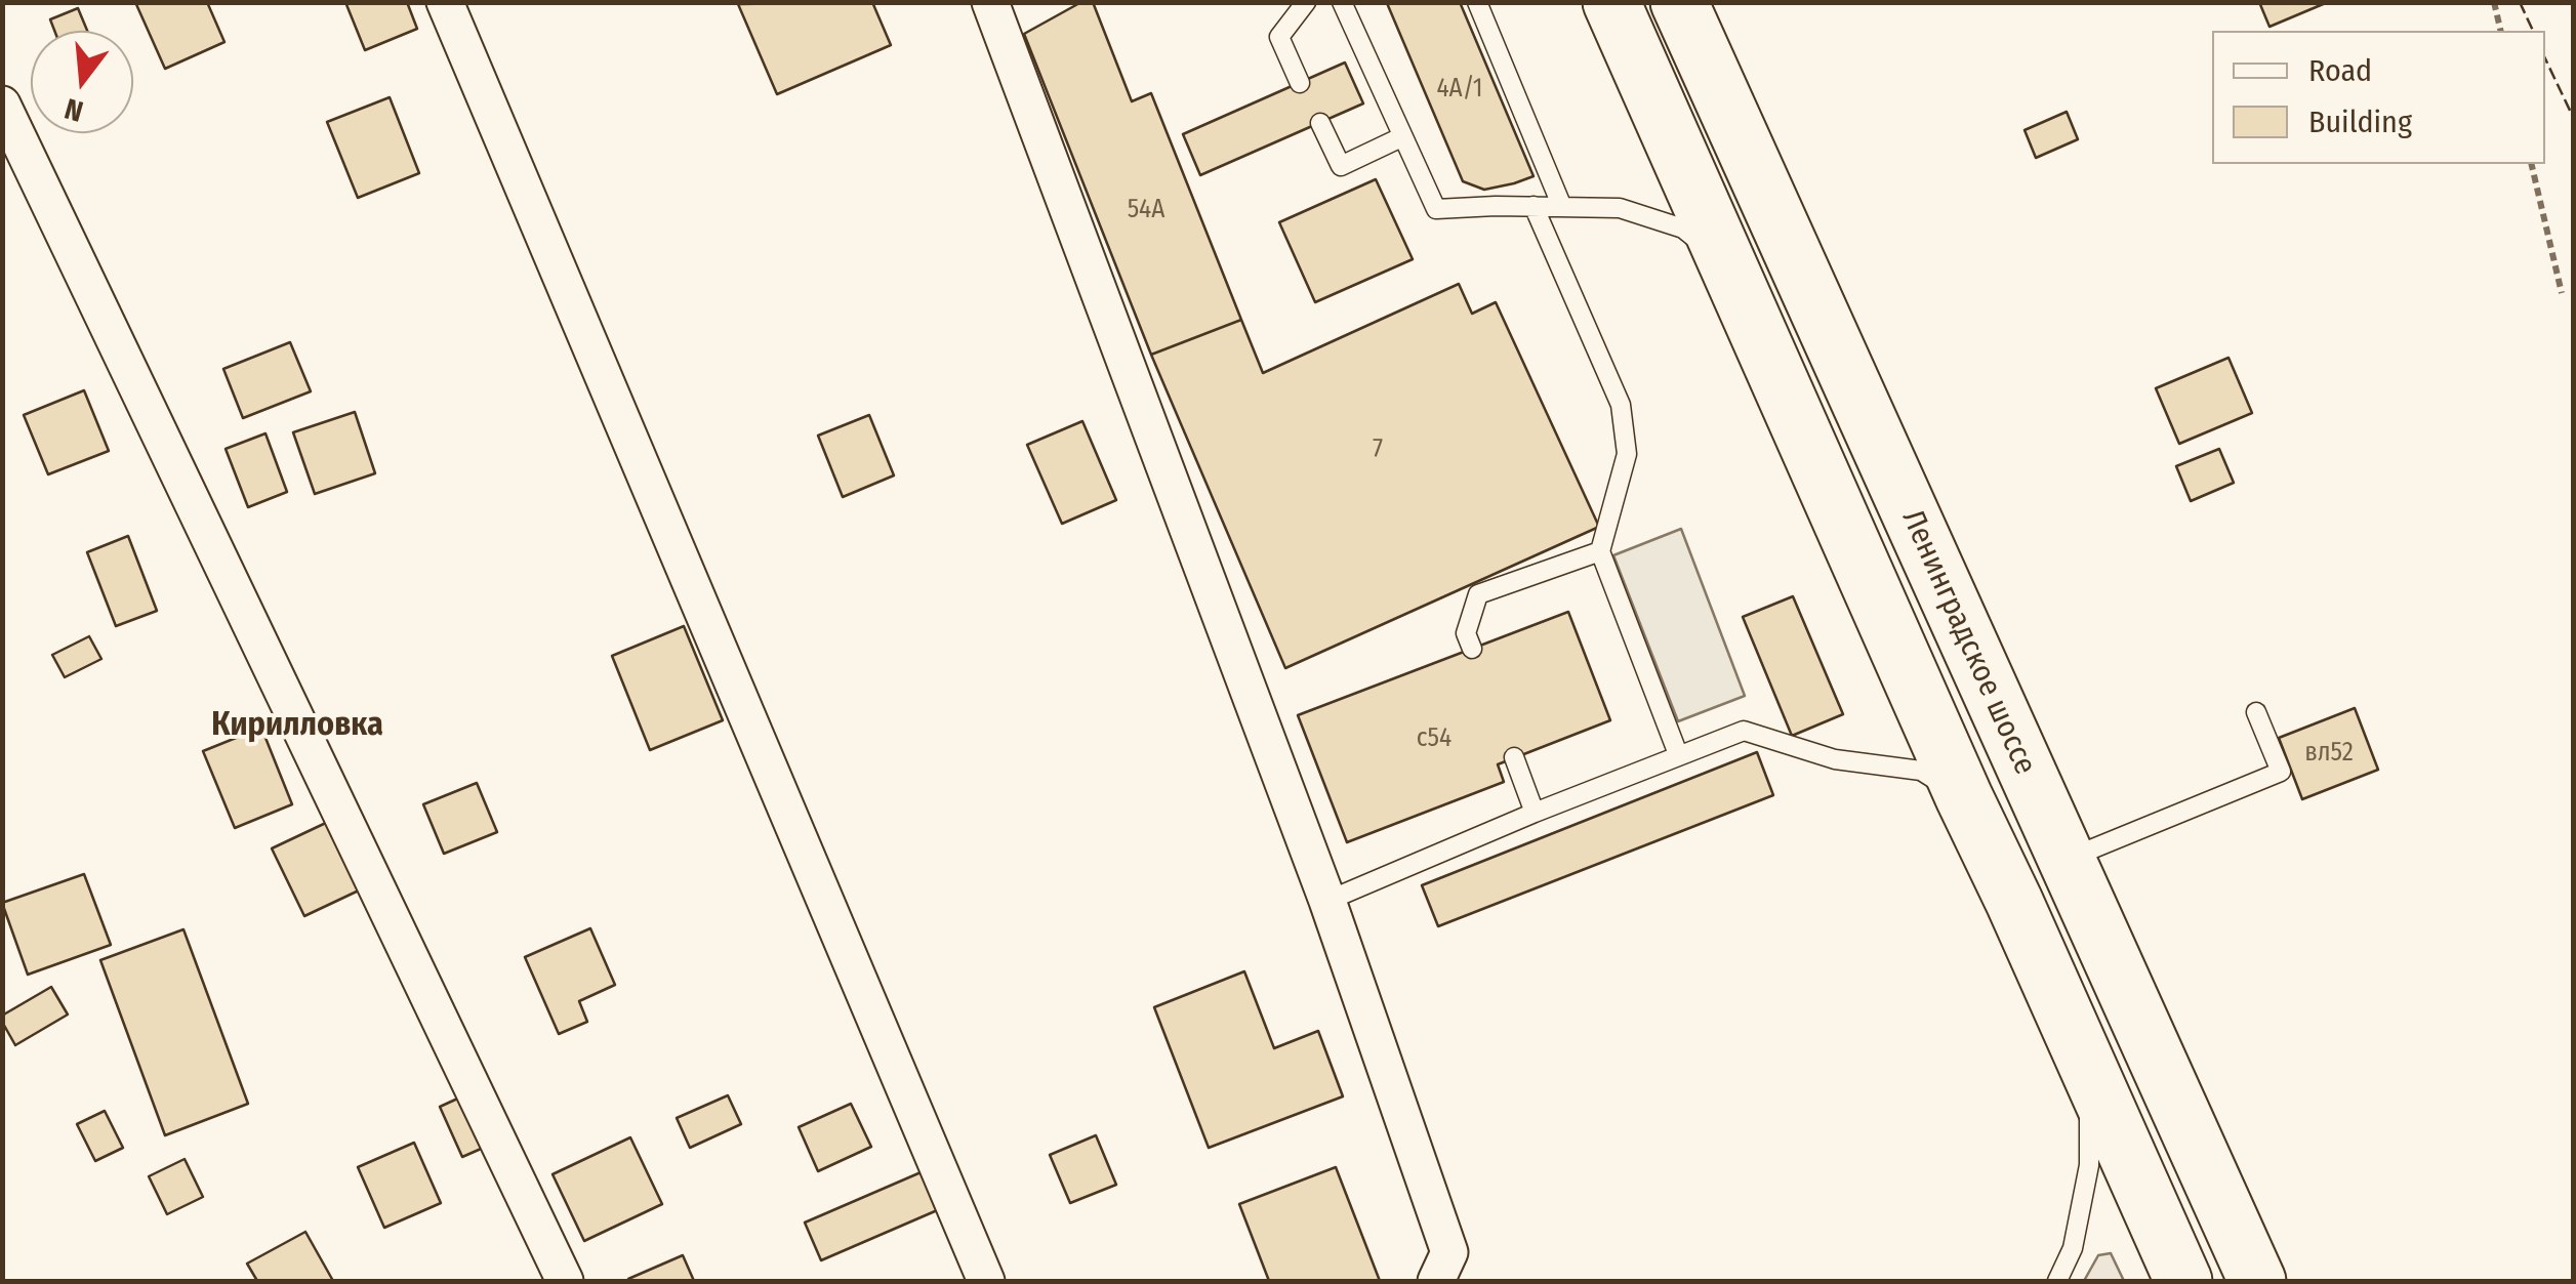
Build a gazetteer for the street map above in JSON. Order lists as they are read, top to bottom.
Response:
{
  "streets": {
    "highway": ["Ленинградское шоссе"]
  },
  "districts": ["Кирилловка"],
  "house_numbers": [
    "4А/1",
    "54А",
    "7",
    "с54",
    "вл52"
  ],
  "legend": ["Road", "Building"],
  "north": "bottom"
}
